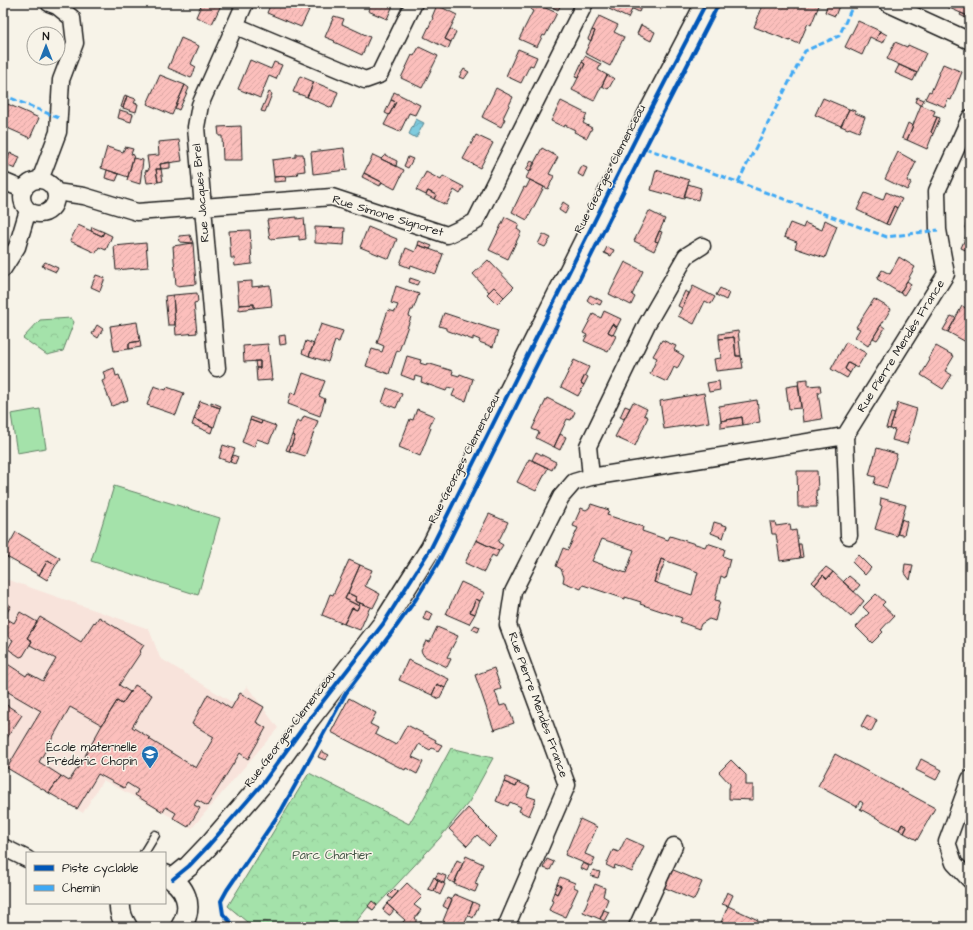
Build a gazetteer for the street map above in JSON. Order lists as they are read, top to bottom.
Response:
{
  "streets": {
    "street": [
      "Rue Georges Clemenceau",
      "Rue Jacques Brel",
      "Rue Simone Signoret",
      "Rue Pierre Mendès France"
    ]
  },
  "crossings": [
    ["Rue Jacques Brel", "Rue Simone Signoret"]
  ],
  "parks": ["Parc Chartier"],
  "places": {
    "school or university": ["École maternelle Frédéric Chopin"]
  },
  "legend": ["Piste cyclable", "Chemin"],
  "north": "top"
}
